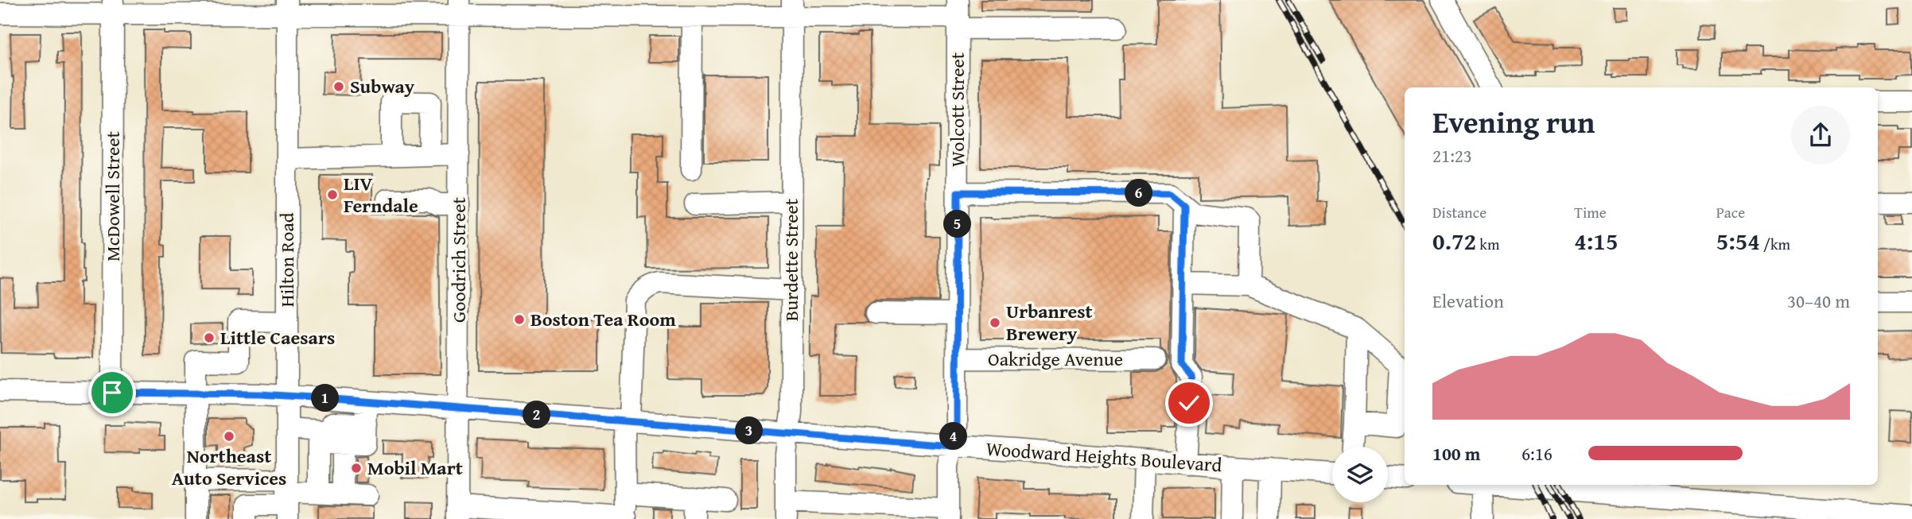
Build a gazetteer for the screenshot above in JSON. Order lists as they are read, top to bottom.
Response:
{
  "streets": {
    "street": [
      "Wolcott Street",
      "McDowell Street",
      "Hilton Road",
      "Goodrich Street",
      "Burdette Street",
      "Oakridge Avenue",
      "Woodward Heights Boulevard"
    ]
  },
  "crossings": [
    ["Wolcott Street", "Oakridge Avenue"],
    ["Wolcott Street", "Woodward Heights Boulevard"],
    ["McDowell Street", "Woodward Heights Boulevard"],
    ["Hilton Road", "Woodward Heights Boulevard"],
    ["Goodrich Street", "Woodward Heights Boulevard"],
    ["Burdette Street", "Woodward Heights Boulevard"]
  ],
  "places": [
    "Subway",
    "LIV Ferndale",
    "Boston Tea Room",
    "Urbanrest Brewery",
    "Little Caesars",
    "Northeast Auto Services",
    "Mobil Mart"
  ],
  "page": {
    "heading": ["Evening run", "21:23"],
    "pins": [
      "6",
      "5",
      "1",
      "2",
      "3",
      "4"
    ],
    "stats": [
      ["Distance", "0.72 km"],
      ["Time", "4:15"],
      ["Pace", "5:54 /km"]
    ],
    "chart": ["Elevation", "30–40 m"],
    "list": [
      {
        "name": "100 m",
        "note": "6:16"
      }
    ]
  }
}
